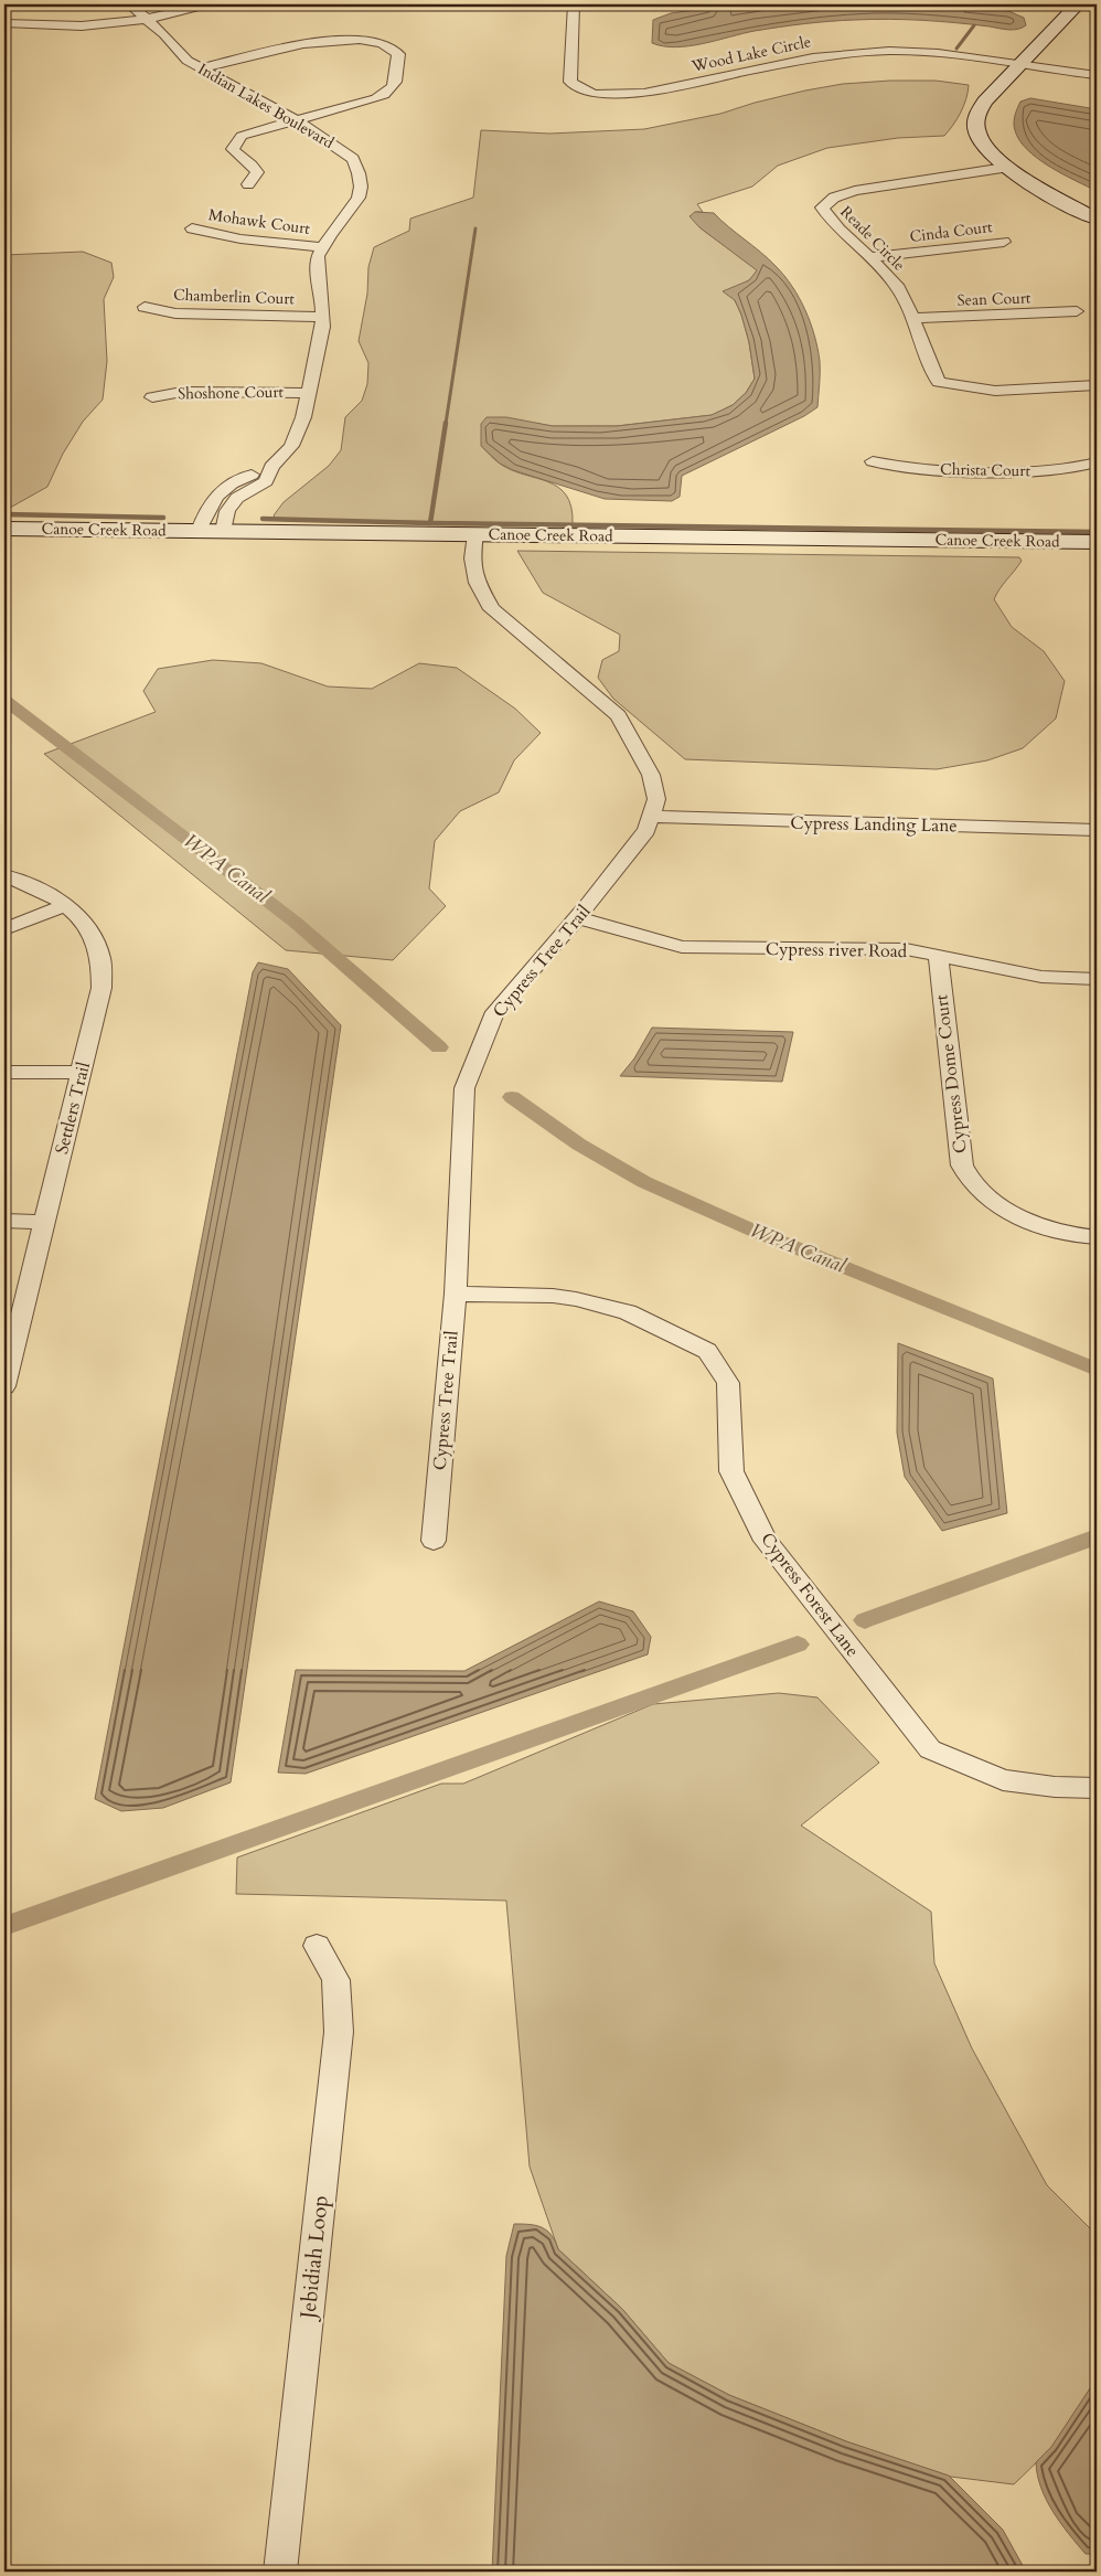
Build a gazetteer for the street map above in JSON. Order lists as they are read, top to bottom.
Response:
{
  "streets": {
    "main road": ["Canoe Creek Road"],
    "street": [
      "Wood Lake Circle",
      "Indian Lakes Boulevard",
      "Mohawk Court",
      "Cinda Court",
      "Reade Circle",
      "Chamberlin Court",
      "Sean Court",
      "Shoshone Court",
      "Christa Court",
      "Cypress Landing Lane",
      "Cypress river Road",
      "Cypress Tree Trail",
      "Cypress Dome Court",
      "Settlers Trail",
      "Cypress Forest Lane",
      "Jebidiah Loop"
    ]
  },
  "crossings": [
    ["Indian Lakes Boulevard", "Mohawk Court"],
    ["Indian Lakes Boulevard", "Chamberlin Court"],
    ["Indian Lakes Boulevard", "Shoshone Court"],
    ["Indian Lakes Boulevard", "Canoe Creek Road"],
    ["Cinda Court", "Reade Circle"],
    ["Reade Circle", "Sean Court"],
    ["Canoe Creek Road", "Cypress Tree Trail"],
    ["Cypress Landing Lane", "Cypress Tree Trail"],
    ["Cypress river Road", "Cypress Tree Trail"],
    ["Cypress river Road", "Cypress Dome Court"],
    ["Cypress Tree Trail", "Cypress Forest Lane"]
  ],
  "water": ["WPA Canal"]
}
